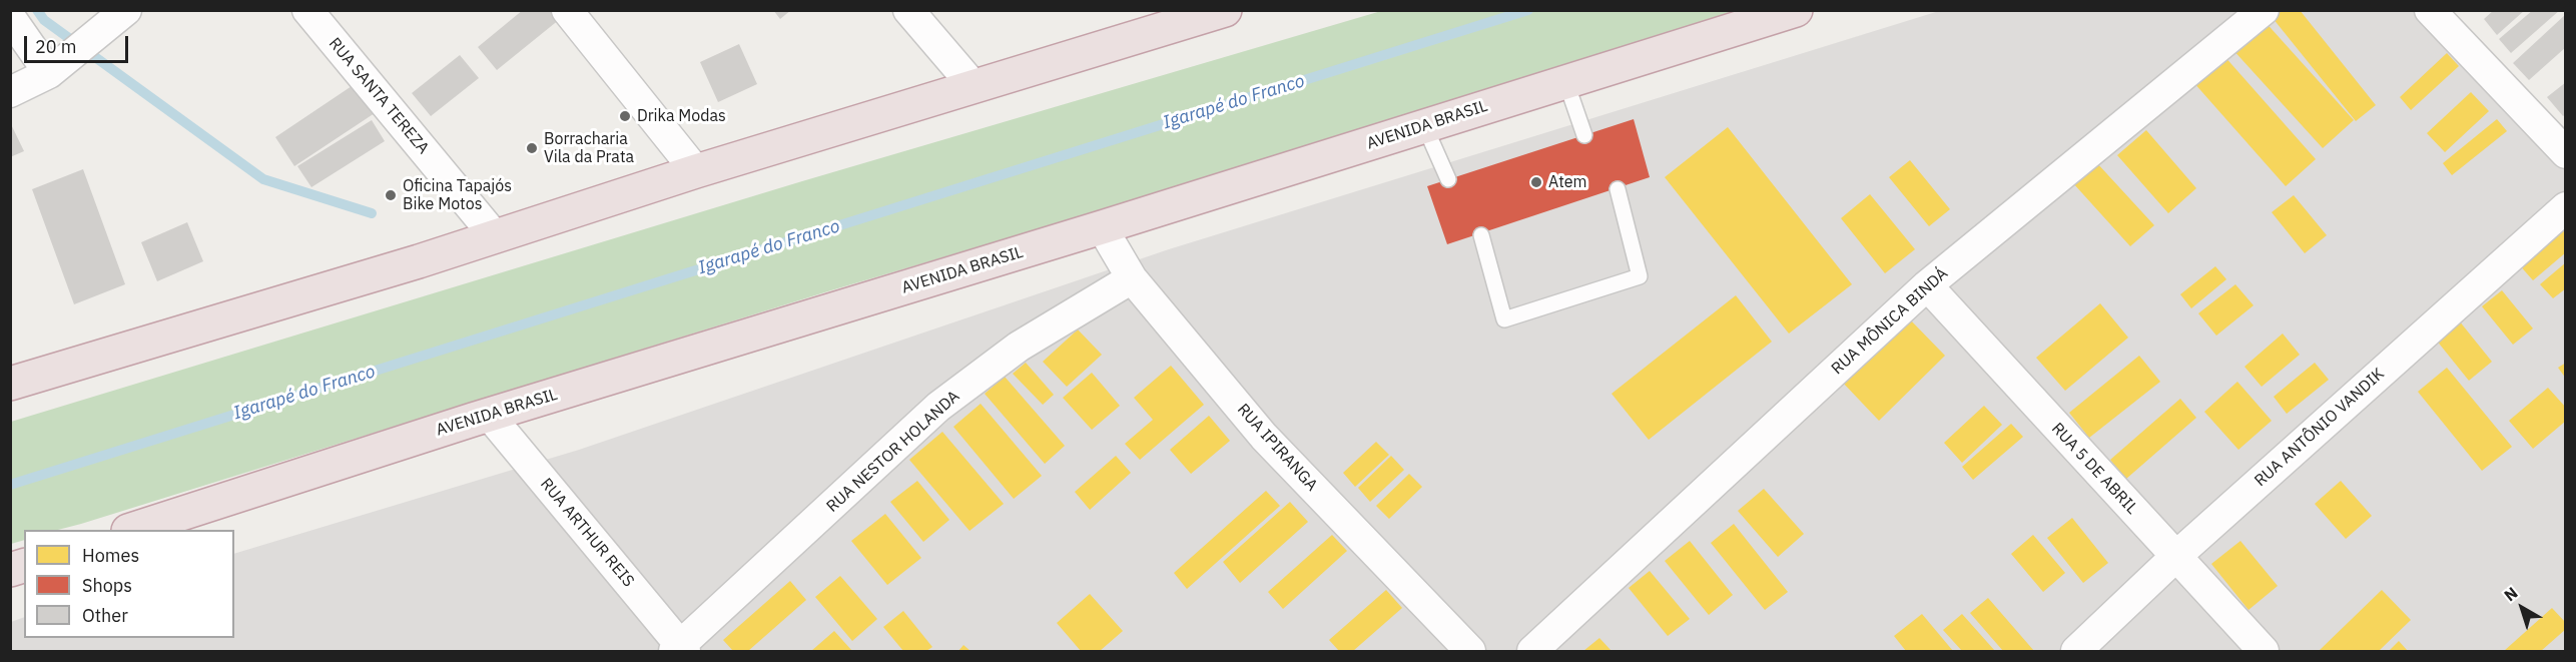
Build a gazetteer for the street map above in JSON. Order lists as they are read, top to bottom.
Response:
{
  "streets": {
    "highway": ["AVENIDA BRASIL"],
    "street": [
      "RUA SANTA TEREZA",
      "RUA MÔNICA BINDÁ",
      "RUA ANTÔNIO VANDIK",
      "RUA IPIRANGA",
      "RUA NESTOR HOLANDA",
      "RUA 5 DE ABRIL",
      "RUA ARTHUR REIS"
    ]
  },
  "crossings": [
    ["AVENIDA BRASIL", "RUA IPIRANGA"],
    ["AVENIDA BRASIL", "RUA ARTHUR REIS"],
    ["RUA MÔNICA BINDÁ", "RUA 5 DE ABRIL"],
    ["RUA ANTÔNIO VANDIK", "RUA 5 DE ABRIL"],
    ["RUA IPIRANGA", "RUA NESTOR HOLANDA"],
    ["RUA NESTOR HOLANDA", "RUA ARTHUR REIS"]
  ],
  "water": ["Igarapé do Franco"],
  "places": [
    "Drika Modas",
    "Borracharia Vila da Prata",
    "Atem",
    "Oficina Tapajós Bike Motos"
  ],
  "legend": ["Homes", "Shops", "Other"],
  "scale_bar": "20 m",
  "north": "top left"
}
